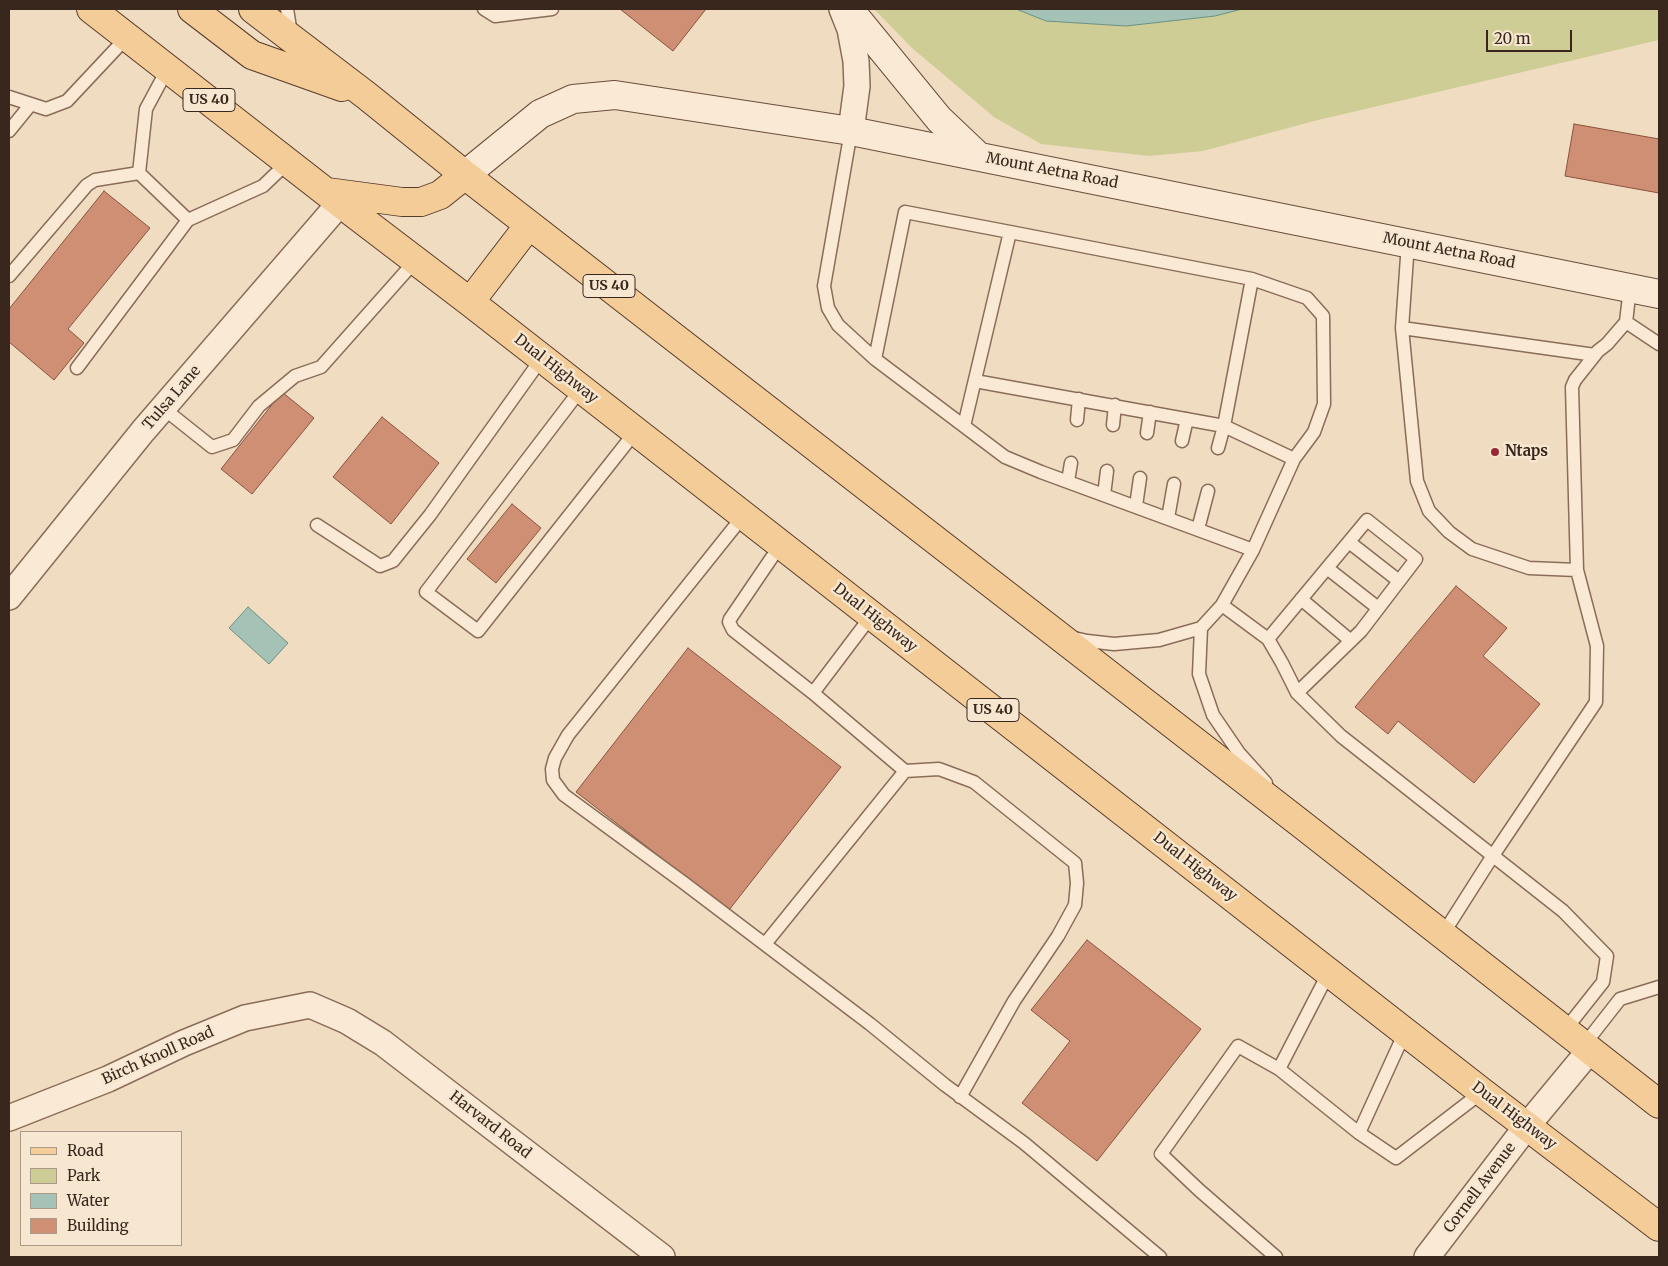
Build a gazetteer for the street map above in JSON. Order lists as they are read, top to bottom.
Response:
{
  "streets": {
    "main road": ["US 40", "Dual Highway"],
    "street": [
      "Mount Aetna Road",
      "Tulsa Lane",
      "Birch Knoll Road",
      "Harvard Road",
      "Cornell Avenue"
    ]
  },
  "crossings": [
    ["US 40", "Mount Aetna Road"],
    ["US 40", "Cornell Avenue"],
    ["Dual Highway", "Tulsa Lane"],
    ["Dual Highway", "Cornell Avenue"],
    ["Birch Knoll Road", "Harvard Road"]
  ],
  "places": ["Ntaps"],
  "legend": [
    "Road",
    "Park",
    "Water",
    "Building"
  ],
  "scale_bar": "20 m"
}
